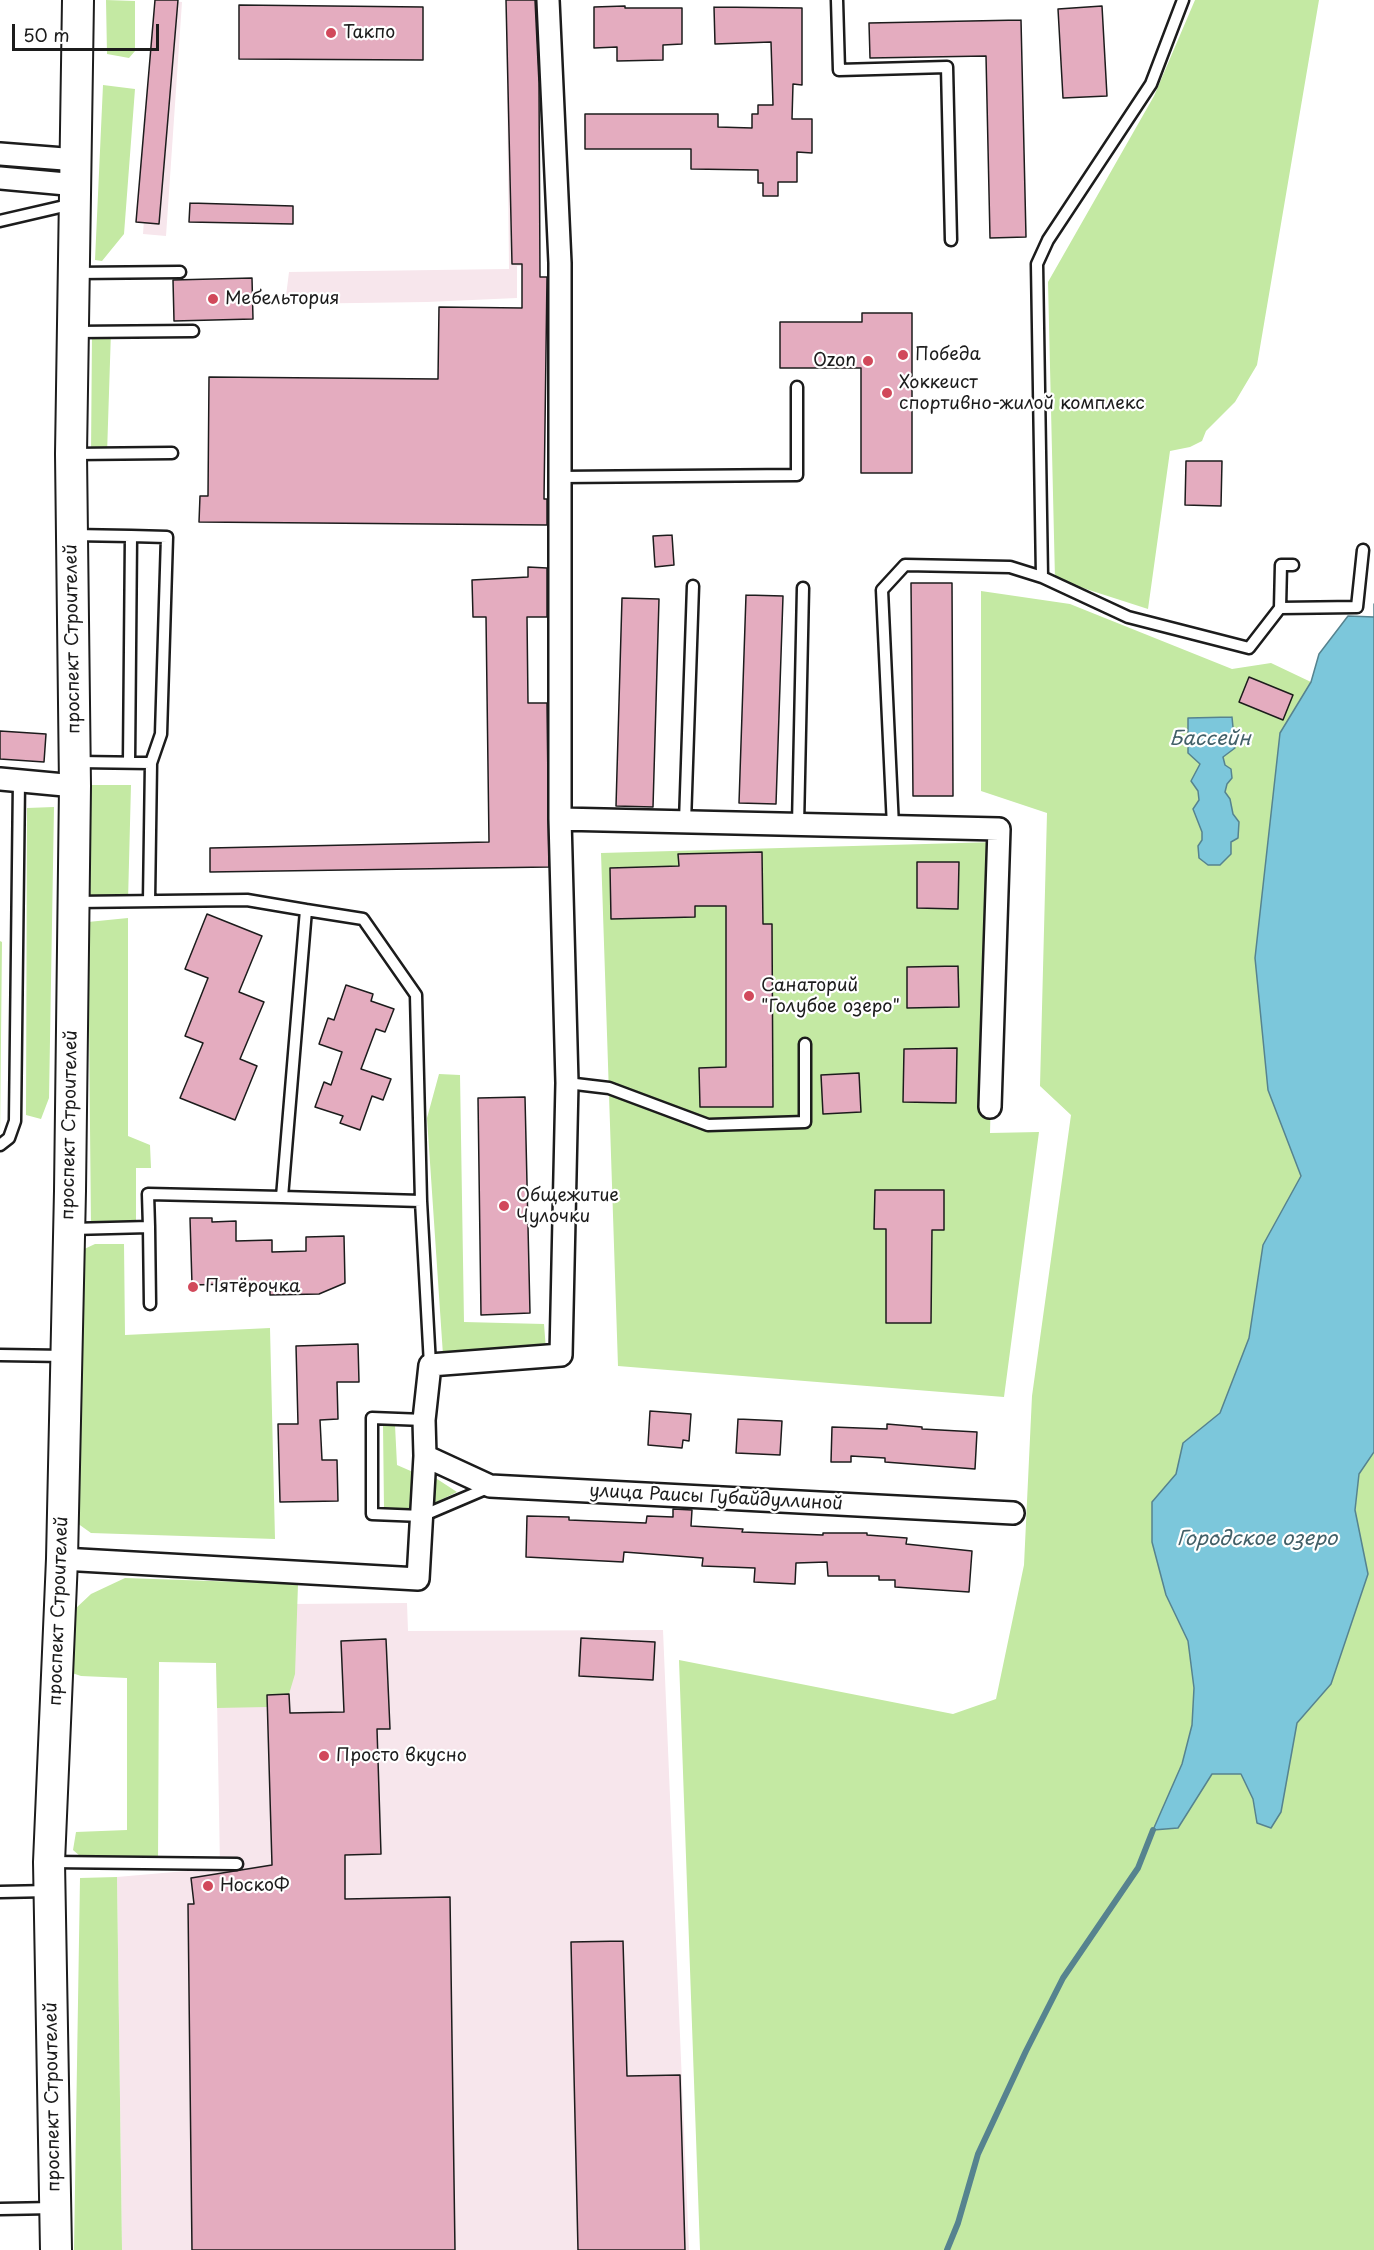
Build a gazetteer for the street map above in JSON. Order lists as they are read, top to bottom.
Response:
{
  "streets": {
    "street": ["проспект Строителей", "улица Раисы Губайдуллиной"]
  },
  "water": ["Бассейн", "Городское озеро"],
  "places": [
    "Такпо",
    "Мебельтория",
    "Победа",
    "Ozon",
    "Хоккеист спортивно-жилой комплекс",
    "Санаторий \"Голубое озеро\"",
    "Общежитие Чулочки",
    "Пятёрочка",
    "Просто вкусно",
    "НоскоФ"
  ],
  "scale_bar": "50 m"
}
